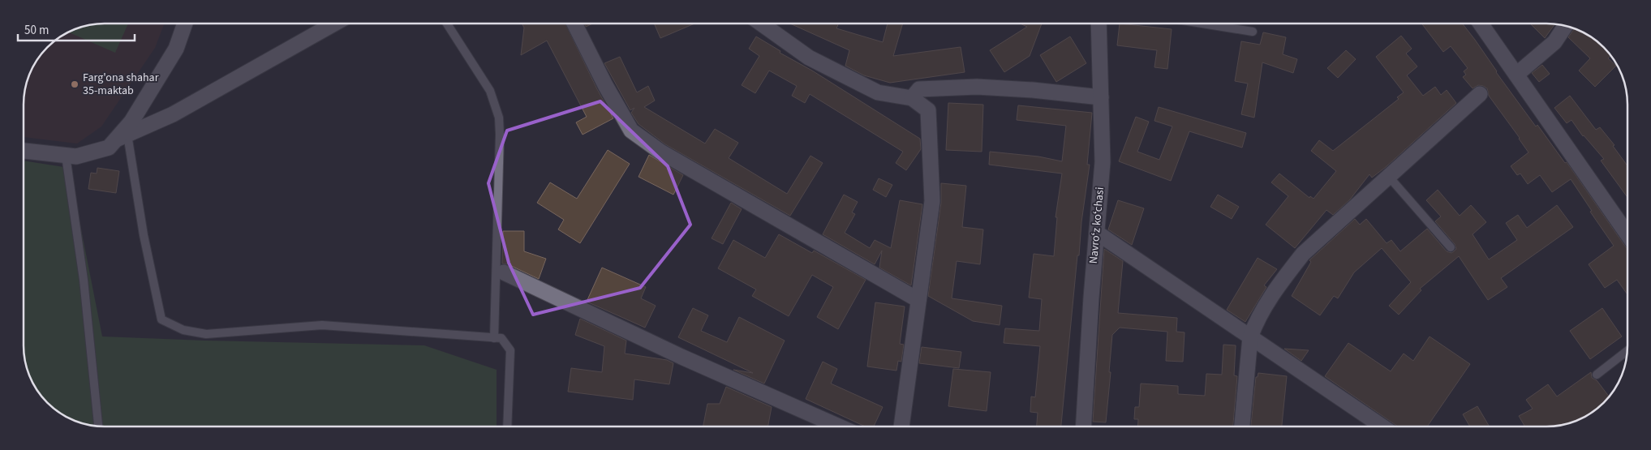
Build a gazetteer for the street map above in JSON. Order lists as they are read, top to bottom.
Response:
{
  "streets": {
    "street": ["Navroʻz koʻchasi"]
  },
  "places": ["Farg'ona shahar 35-maktab"],
  "scale_bar": "50 m"
}
